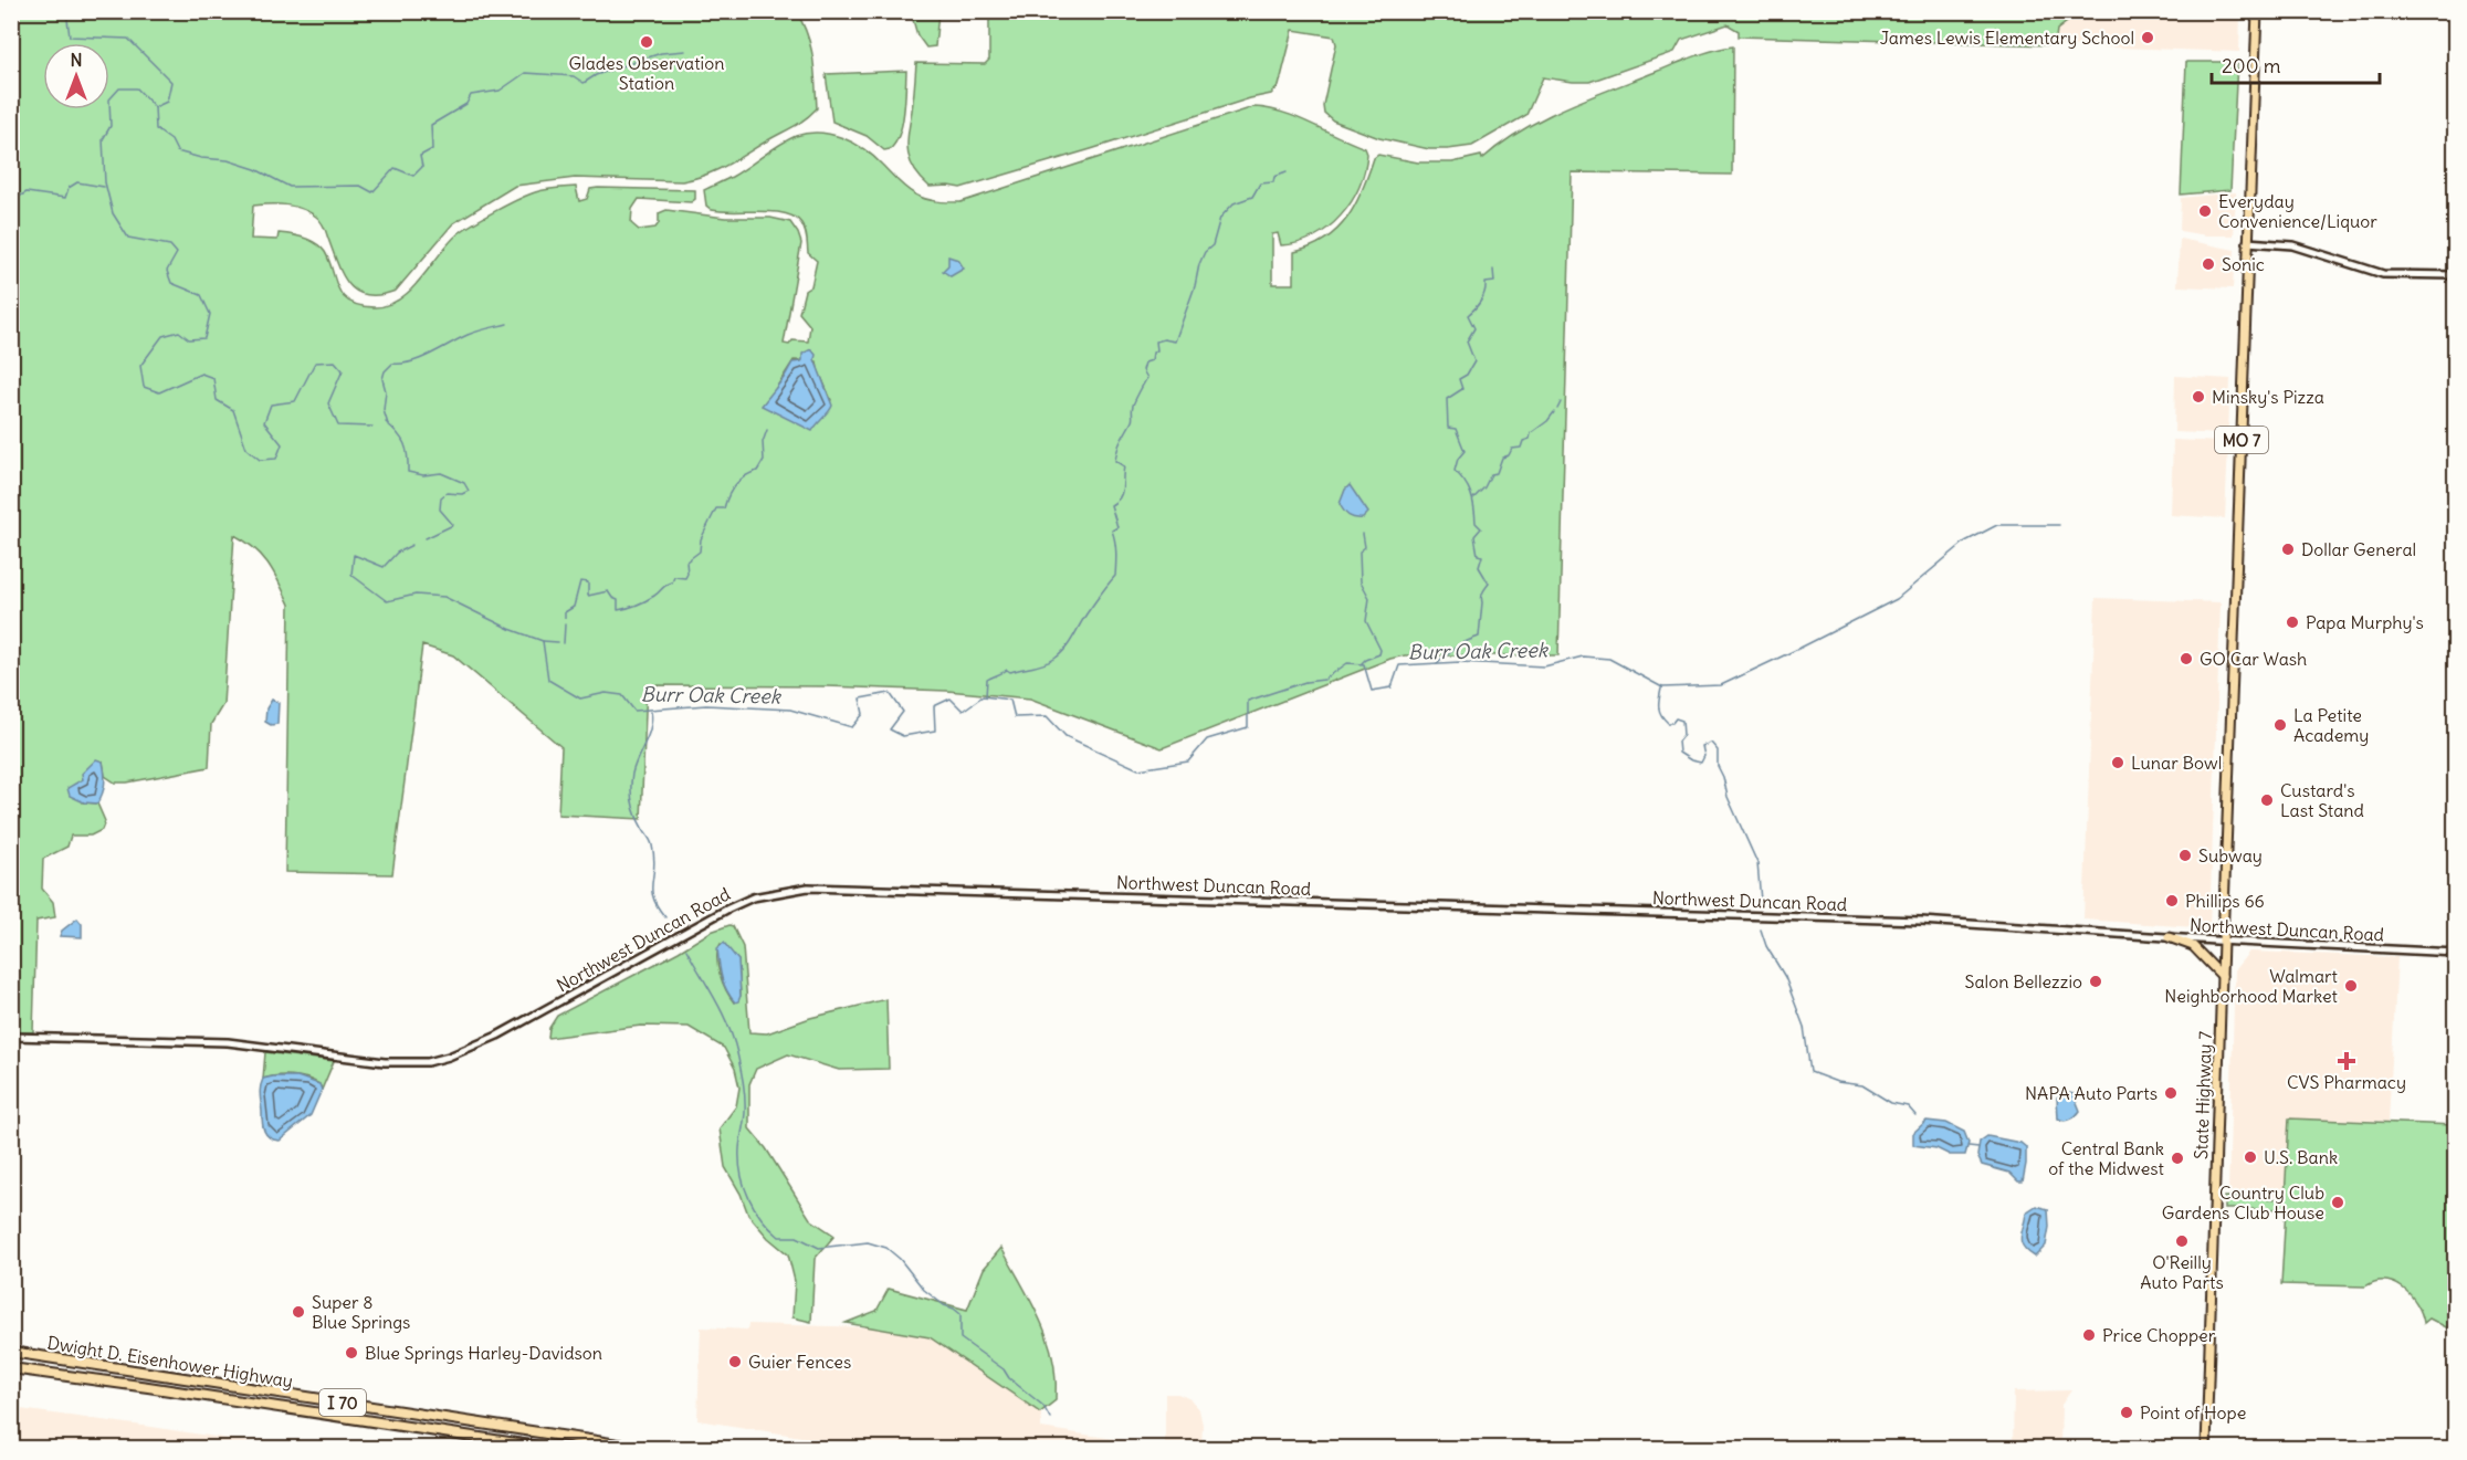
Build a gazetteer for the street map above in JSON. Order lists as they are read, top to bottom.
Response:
{
  "streets": {
    "highway": ["Dwight D. Eisenhower Highway", "I 70"],
    "main road": ["MO 7", "State Highway 7"],
    "street": ["Northwest Duncan Road"]
  },
  "crossings": [
    ["MO 7", "Northwest Duncan Road"],
    ["MO 7", "State Highway 7"],
    ["Northwest Duncan Road", "State Highway 7"]
  ],
  "water": ["Burr Oak Creek"],
  "places": {
    "other": [
      "James Lewis Elementary School",
      "Glades Observation Station",
      "Everyday Convenience/Liquor",
      "Sonic",
      "Minsky's Pizza",
      "Dollar General",
      "Papa Murphy's",
      "GO Car Wash",
      "La Petite Academy",
      "Lunar Bowl",
      "Custard's Last Stand",
      "Subway",
      "Phillips 66",
      "Salon Bellezzio",
      "Walmart Neighborhood Market",
      "NAPA Auto Parts",
      "U.S. Bank",
      "Central Bank of the Midwest",
      "Country Club Gardens Club House",
      "O'Reilly Auto Parts",
      "Super 8 Blue Springs",
      "Price Chopper",
      "Blue Springs Harley-Davidson",
      "Guier Fences",
      "Point of Hope"
    ],
    "health": ["CVS Pharmacy"]
  },
  "scale_bar": "200 m",
  "north": "top"
}
